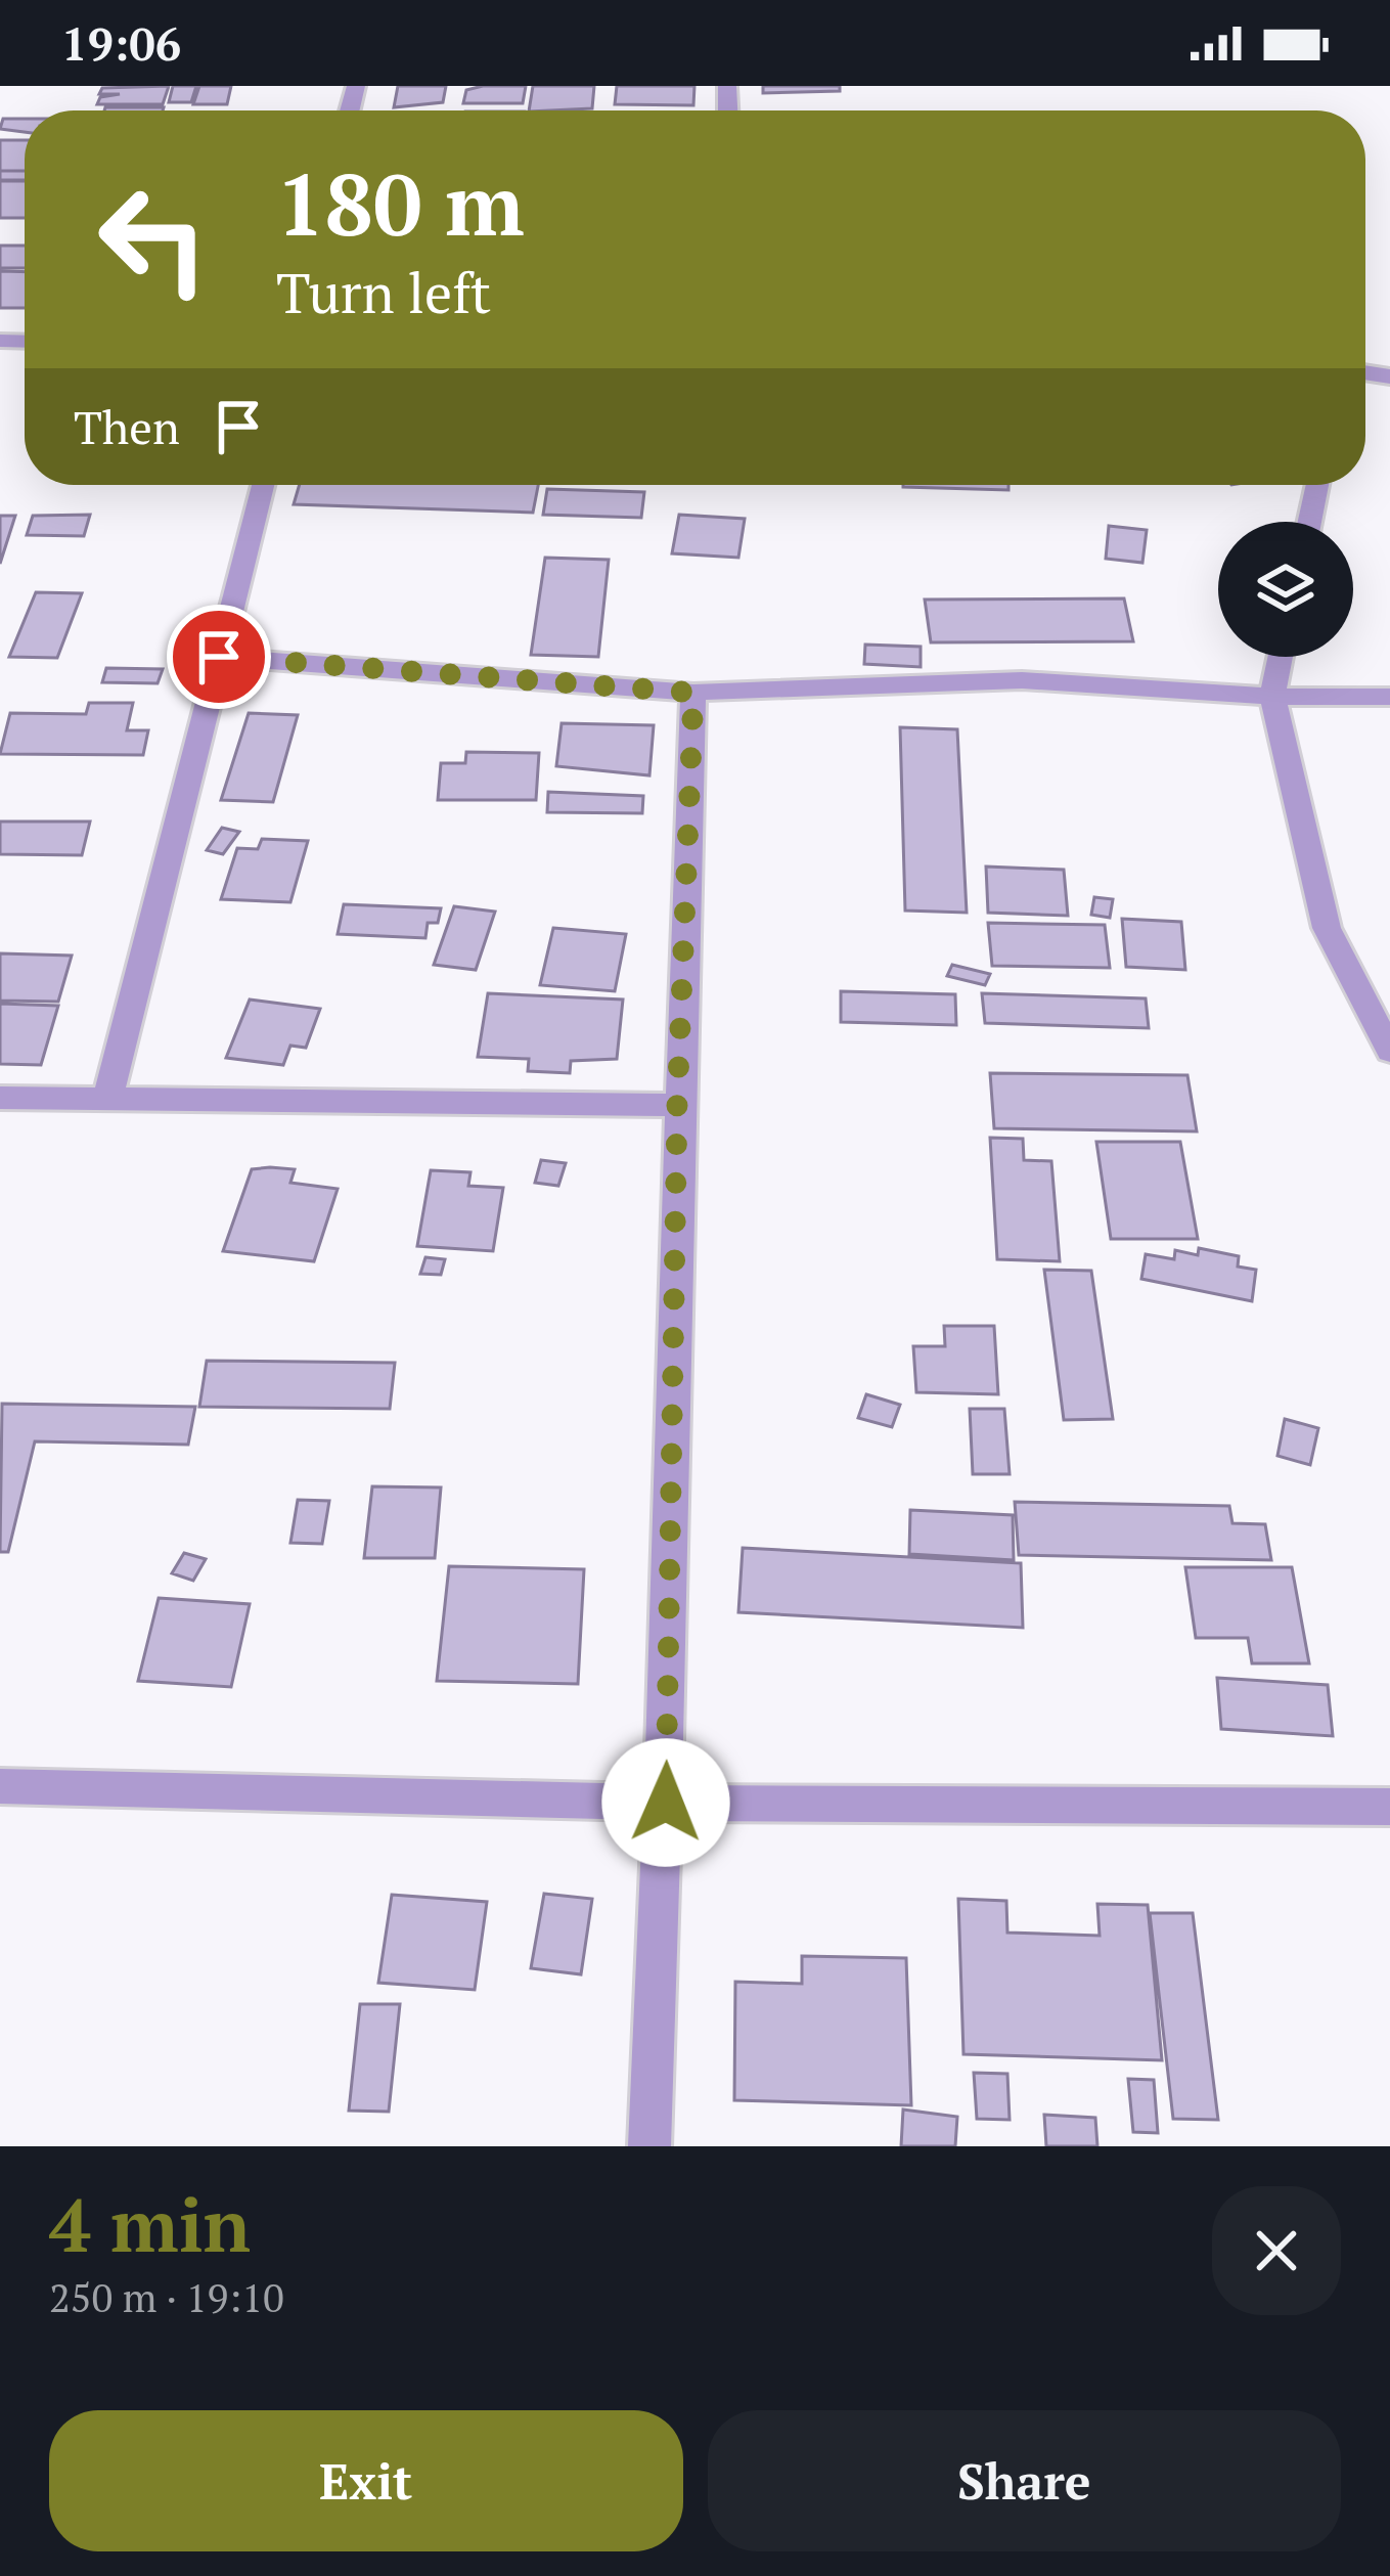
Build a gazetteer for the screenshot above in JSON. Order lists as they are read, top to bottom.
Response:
{
  "page": {
    "status": "19:06",
    "turn": ["180 m", "Turn left"],
    "then": "Then",
    "heading": ["4 min", "250 m · 19:10"],
    "buttons": ["Exit", "Share"]
  }
}
